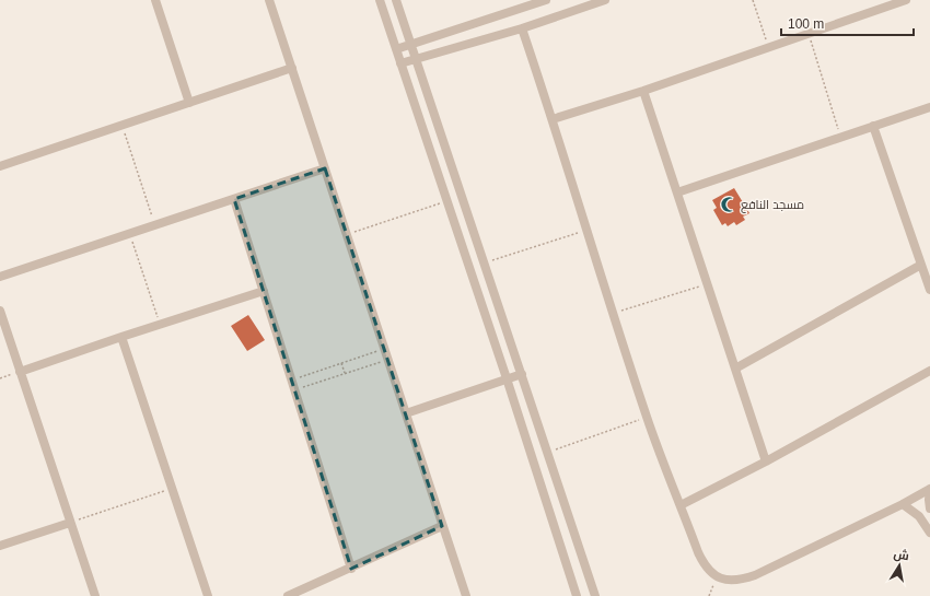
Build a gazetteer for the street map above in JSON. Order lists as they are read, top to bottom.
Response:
{
  "places": {
    "mosque": ["مسجد النافع"]
  },
  "scale_bar": "100 m",
  "north": "top"
}
